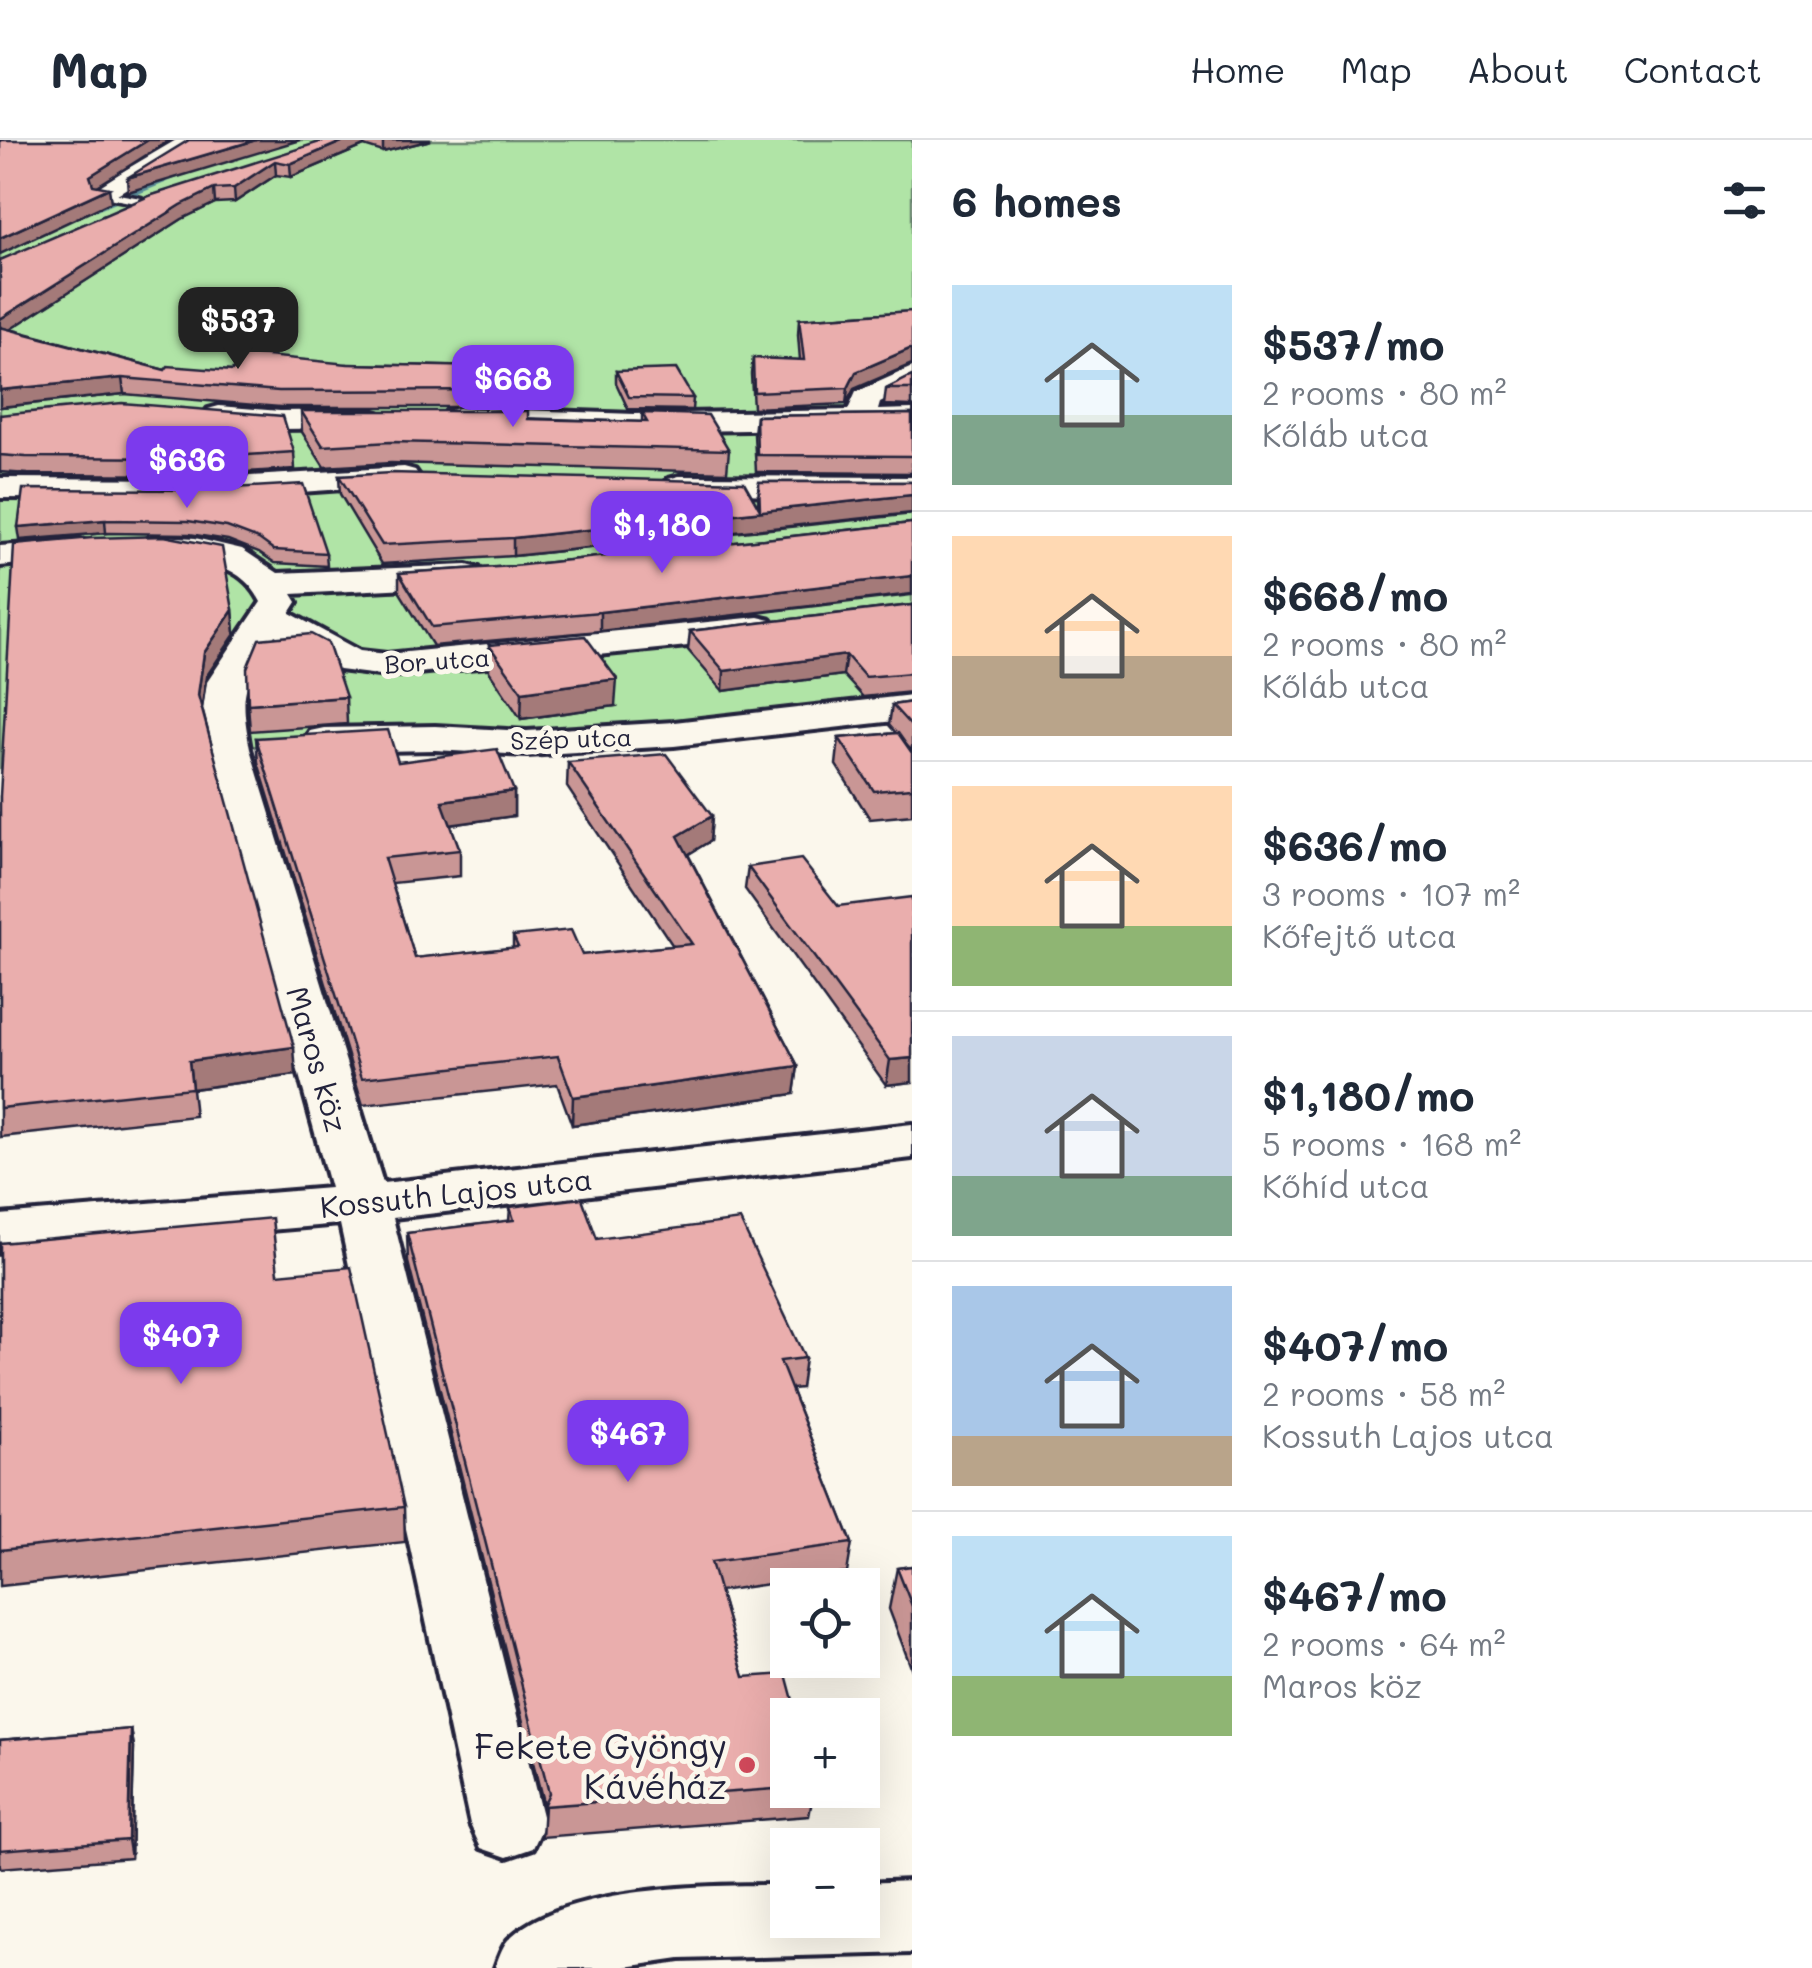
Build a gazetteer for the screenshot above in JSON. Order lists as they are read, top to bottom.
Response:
{
  "streets": {
    "street": [
      "Bor utca",
      "Szép utca",
      "Maros köz",
      "Kossuth Lajos utca"
    ]
  },
  "crossings": [
    ["Bor utca", "Maros köz"],
    ["Szép utca", "Maros köz"],
    ["Maros köz", "Kossuth Lajos utca"]
  ],
  "places": ["Fekete Gyöngy Kávéház"],
  "page": {
    "header": "Map",
    "nav": [
      "Home",
      "Map",
      "About",
      "Contact"
    ],
    "heading": "6 homes",
    "list": [
      {
        "name": "$537/mo",
        "note": "2 rooms · 80 m² · Kőláb utca"
      },
      {
        "name": "$668/mo",
        "note": "2 rooms · 80 m² · Kőláb utca"
      },
      {
        "name": "$636/mo",
        "note": "3 rooms · 107 m² · Kőfejtő utca"
      },
      {
        "name": "$1,180/mo",
        "note": "5 rooms · 168 m² · Kőhíd utca"
      },
      {
        "name": "$407/mo",
        "note": "2 rooms · 58 m² · Kossuth Lajos utca"
      },
      {
        "name": "$467/mo",
        "note": "2 rooms · 64 m² · Maros köz"
      }
    ],
    "price": [
      "$537",
      "$668",
      "$636",
      "$1,180",
      "$407",
      "$467"
    ],
    "map_buttons": ["+", "−"]
  }
}
